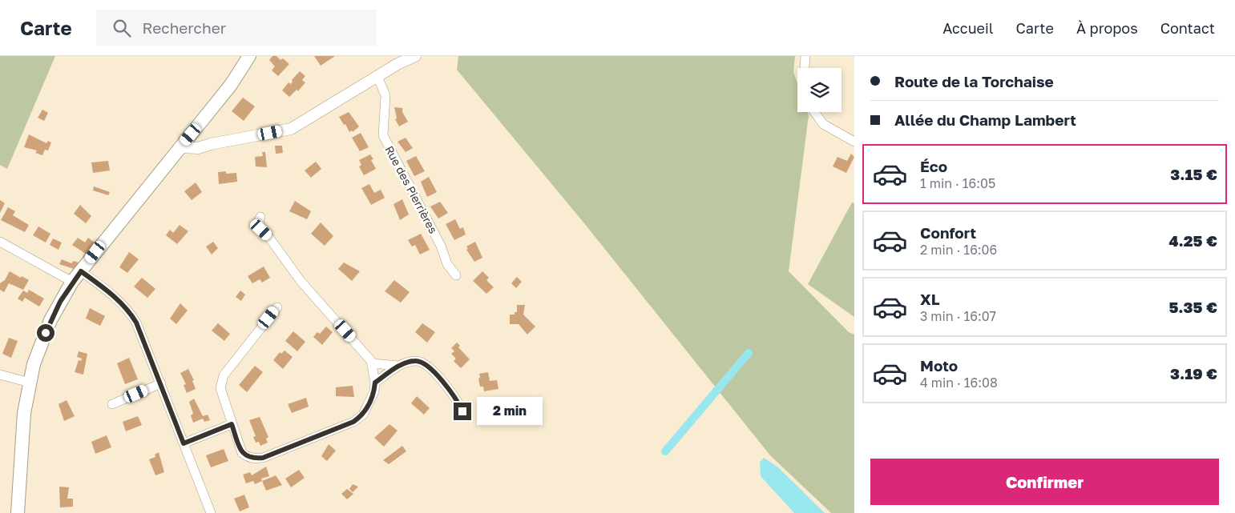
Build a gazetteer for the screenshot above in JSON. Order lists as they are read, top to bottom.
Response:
{
  "streets": {
    "street": ["Rue des Pierrières"]
  },
  "page": {
    "header": "Carte",
    "search": "Rechercher",
    "nav": [
      "Accueil",
      "Carte",
      "À propos",
      "Contact"
    ],
    "banner": ["Route de la Torchaise", "Allée du Champ Lambert"],
    "list": [
      {
        "name": "Éco",
        "note": "1 min · 16:05",
        "value": "3.15 €"
      },
      {
        "name": "Confort",
        "note": "2 min · 16:06",
        "value": "4.25 €"
      },
      {
        "name": "XL",
        "note": "3 min · 16:07",
        "value": "5.35 €"
      },
      {
        "name": "Moto",
        "note": "4 min · 16:08",
        "value": "3.19 €"
      }
    ],
    "bubble": "2 min",
    "buttons": "Confirmer"
  }
}
